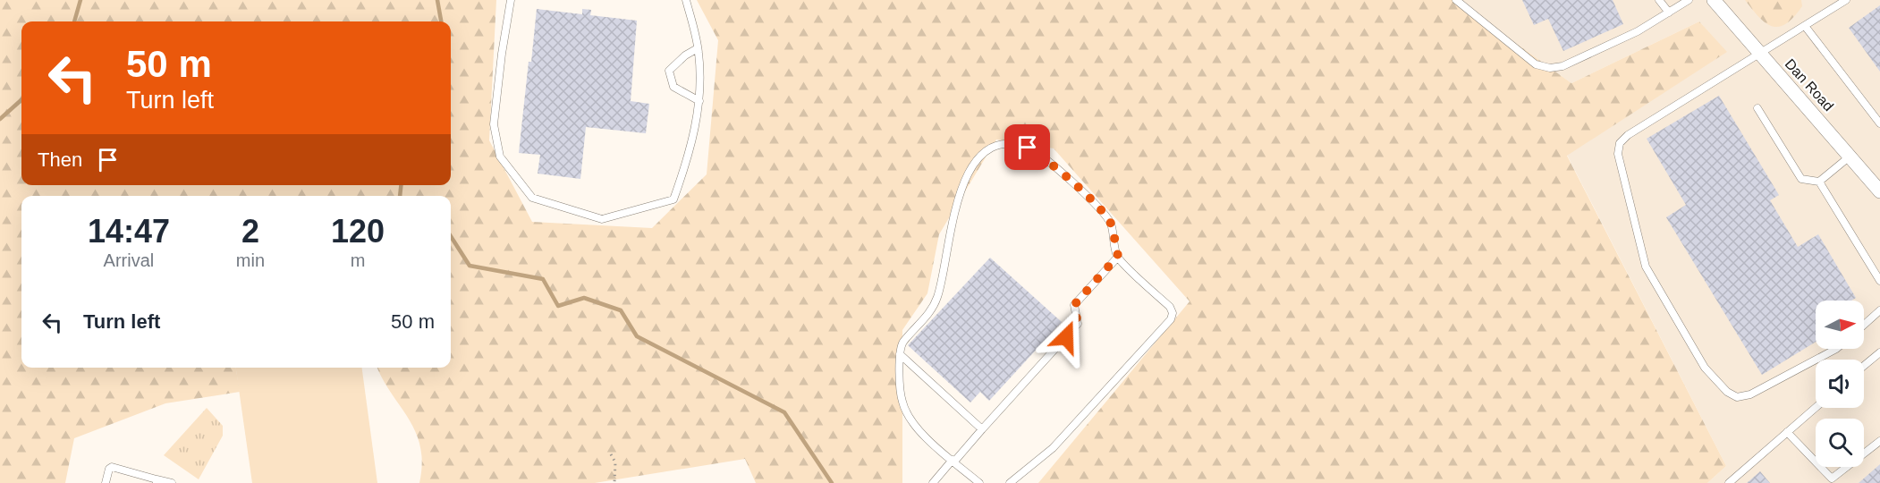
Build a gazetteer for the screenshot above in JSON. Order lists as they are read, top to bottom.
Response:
{
  "streets": {
    "street": ["Dan Road"]
  },
  "north": "right",
  "page": {
    "turn": ["50 m", "Turn left"],
    "then": "Then",
    "eta": [
      "14:47",
      "Arrival",
      "2",
      "min",
      "120",
      "m"
    ],
    "list": [
      {
        "name": "Turn left",
        "value": "50 m"
      }
    ]
  }
}
